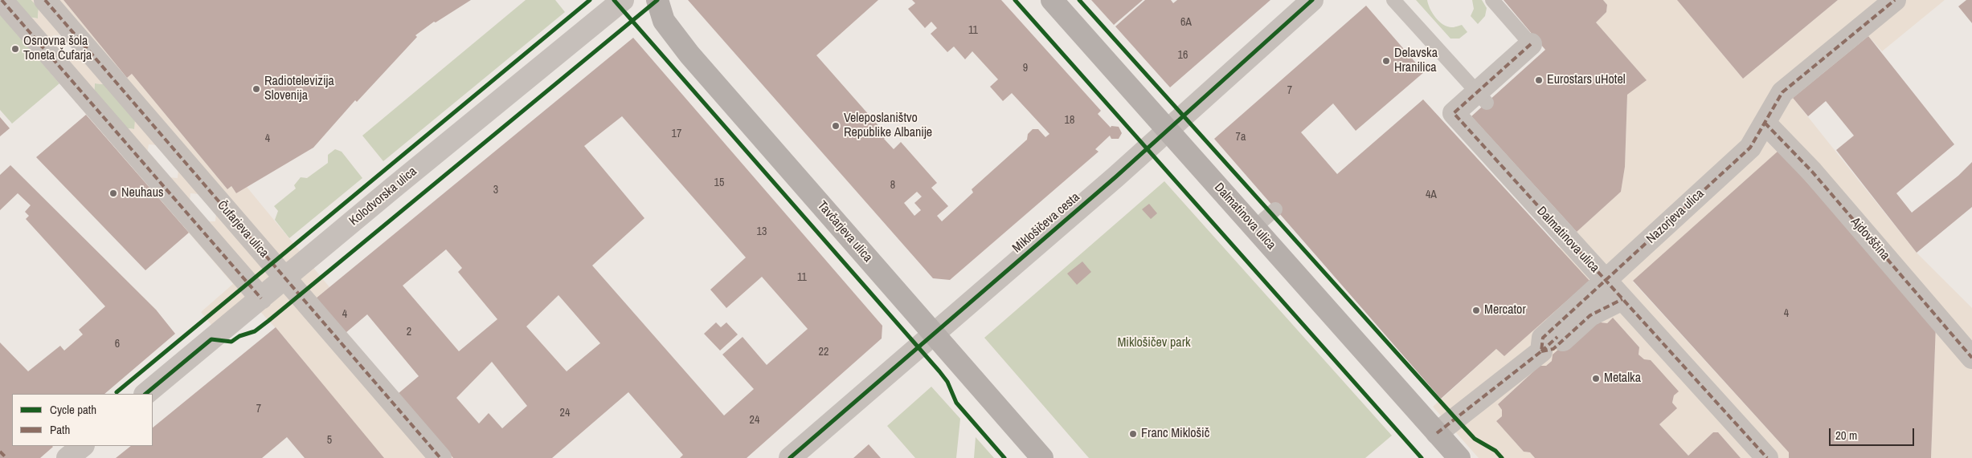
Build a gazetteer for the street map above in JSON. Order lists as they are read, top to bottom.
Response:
{
  "streets": {
    "main road": ["Dalmatinova ulica", "Tavčarjeva ulica"],
    "street": [
      "Kolodvorska ulica",
      "Nazorjeva ulica",
      "Miklošičeva cesta",
      "Čufarjeva ulica",
      "Ajdovščina"
    ]
  },
  "crossings": [
    ["Kolodvorska ulica", "Čufarjeva ulica"],
    ["Dalmatinova ulica", "Nazorjeva ulica"],
    ["Dalmatinova ulica", "Miklošičeva cesta"],
    ["Nazorjeva ulica", "Ajdovščina"],
    ["Miklošičeva cesta", "Tavčarjeva ulica"]
  ],
  "parks": ["Miklošičev park"],
  "places": [
    "Osnovna šola Toneta Čufarja",
    "Delavska Hranilica",
    "Eurostars uHotel",
    "Radiotelevizija Slovenija",
    "Veleposlaništvo Republike Albanije",
    "Neuhaus",
    "Mercator",
    "Metalka",
    "Franc Miklošič"
  ],
  "house_numbers": [
    "6A",
    "11",
    "16",
    "9",
    "7",
    "18",
    "17",
    "7a",
    "4",
    "15",
    "8",
    "3",
    "4A",
    "13",
    "11",
    "4",
    "4",
    "2",
    "6",
    "22",
    "7",
    "24",
    "24",
    "5"
  ],
  "legend": ["Cycle path", "Path"],
  "scale_bar": "20 m"
}
